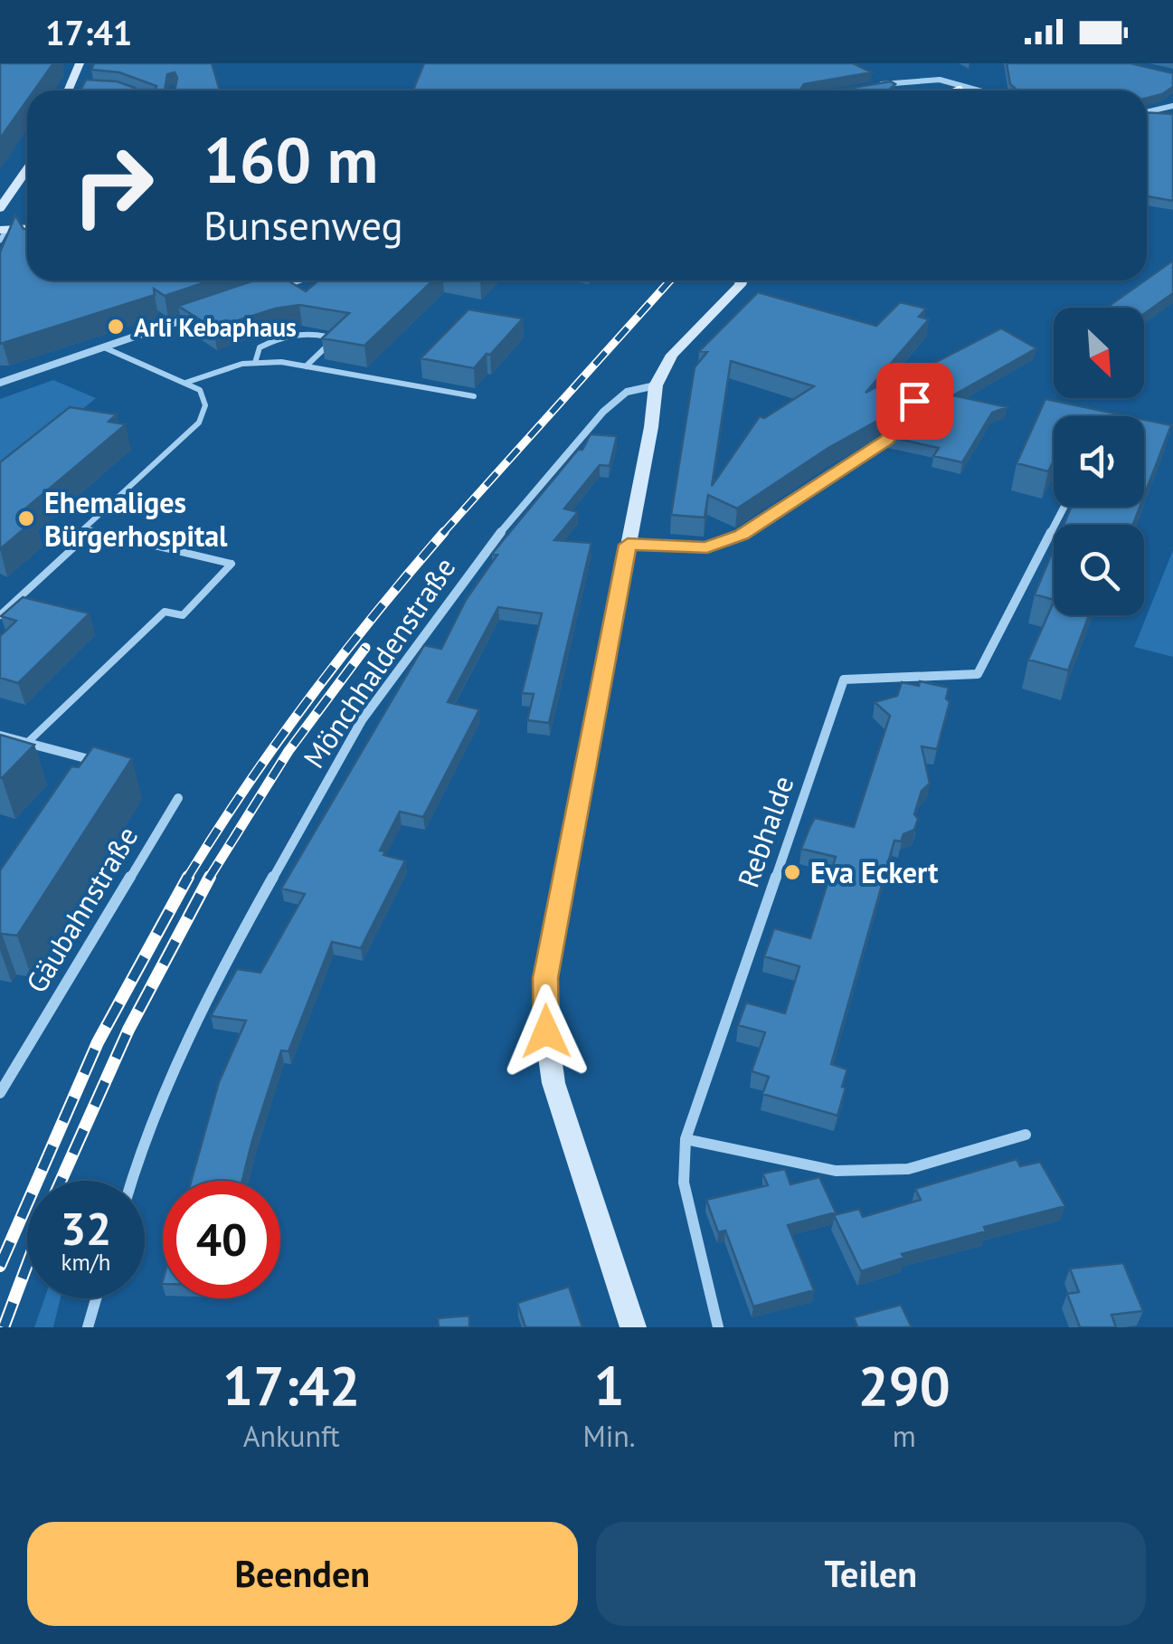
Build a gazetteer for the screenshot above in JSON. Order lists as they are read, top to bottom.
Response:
{
  "streets": {
    "street": ["Mönchhaldenstraße", "Rebhalde", "Gäubahnstraße"]
  },
  "places": ["Arli Kebaphaus", "Ehemaliges Bürgerhospital", "Eva Eckert"],
  "north": "bottom right",
  "page": {
    "status": "17:41",
    "turn": ["160 m", "Bunsenweg"],
    "speed": "32 km/h",
    "limit": "40",
    "eta": [
      "17:42",
      "Ankunft",
      "1",
      "Min.",
      "290",
      "m"
    ],
    "buttons": ["Beenden", "Teilen"]
  }
}
